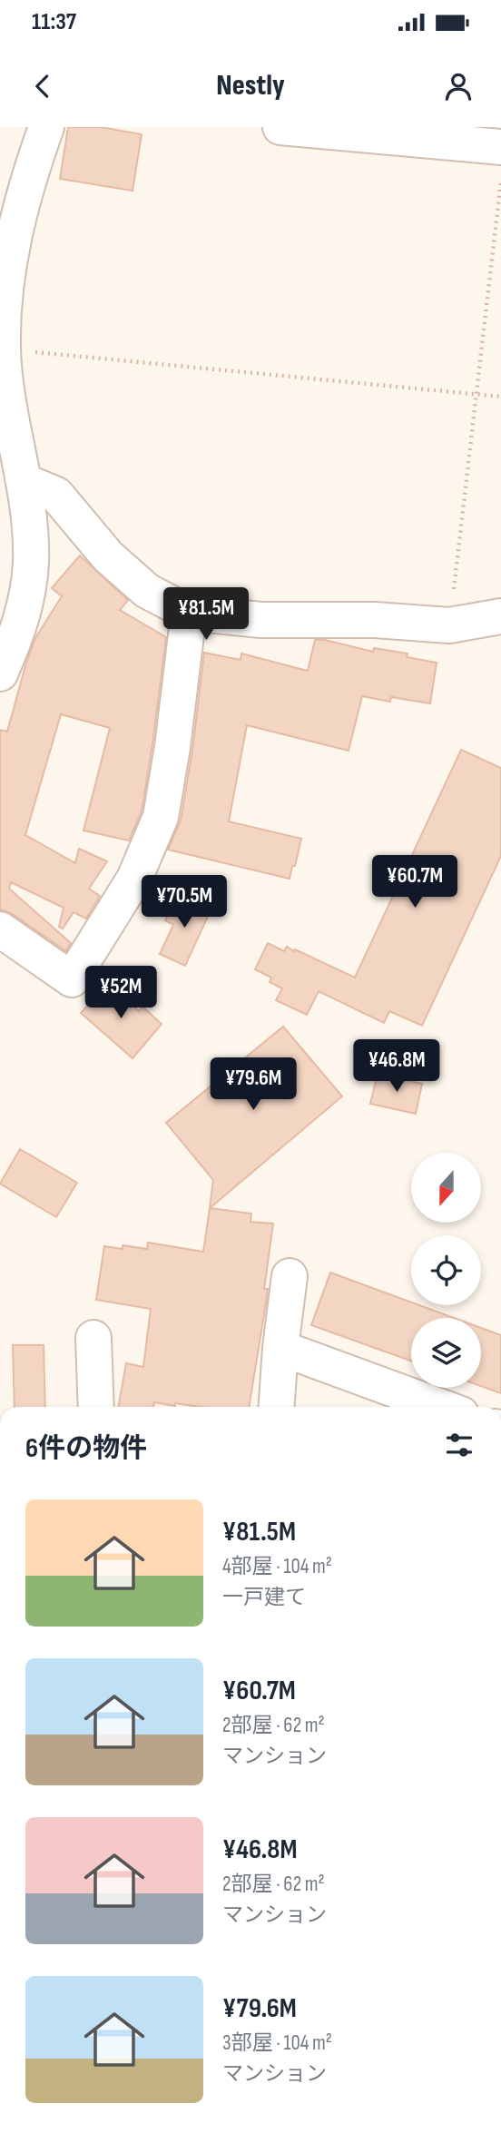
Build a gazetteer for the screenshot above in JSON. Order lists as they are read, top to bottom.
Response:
{
  "north": "bottom",
  "page": {
    "status": "11:37",
    "header": "Nestly",
    "price": [
      "¥81.5M",
      "¥60.7M",
      "¥70.5M",
      "¥52M",
      "¥46.8M",
      "¥79.6M"
    ],
    "heading": "6件の物件",
    "list": [
      {
        "name": "¥81.5M",
        "note": "4部屋 · 104 m² · 一戸建て"
      },
      {
        "name": "¥60.7M",
        "note": "2部屋 · 62 m² · マンション"
      },
      {
        "name": "¥46.8M",
        "note": "2部屋 · 62 m² · マンション"
      },
      {
        "name": "¥79.6M",
        "note": "3部屋 · 104 m² · マンション"
      }
    ]
  }
}
